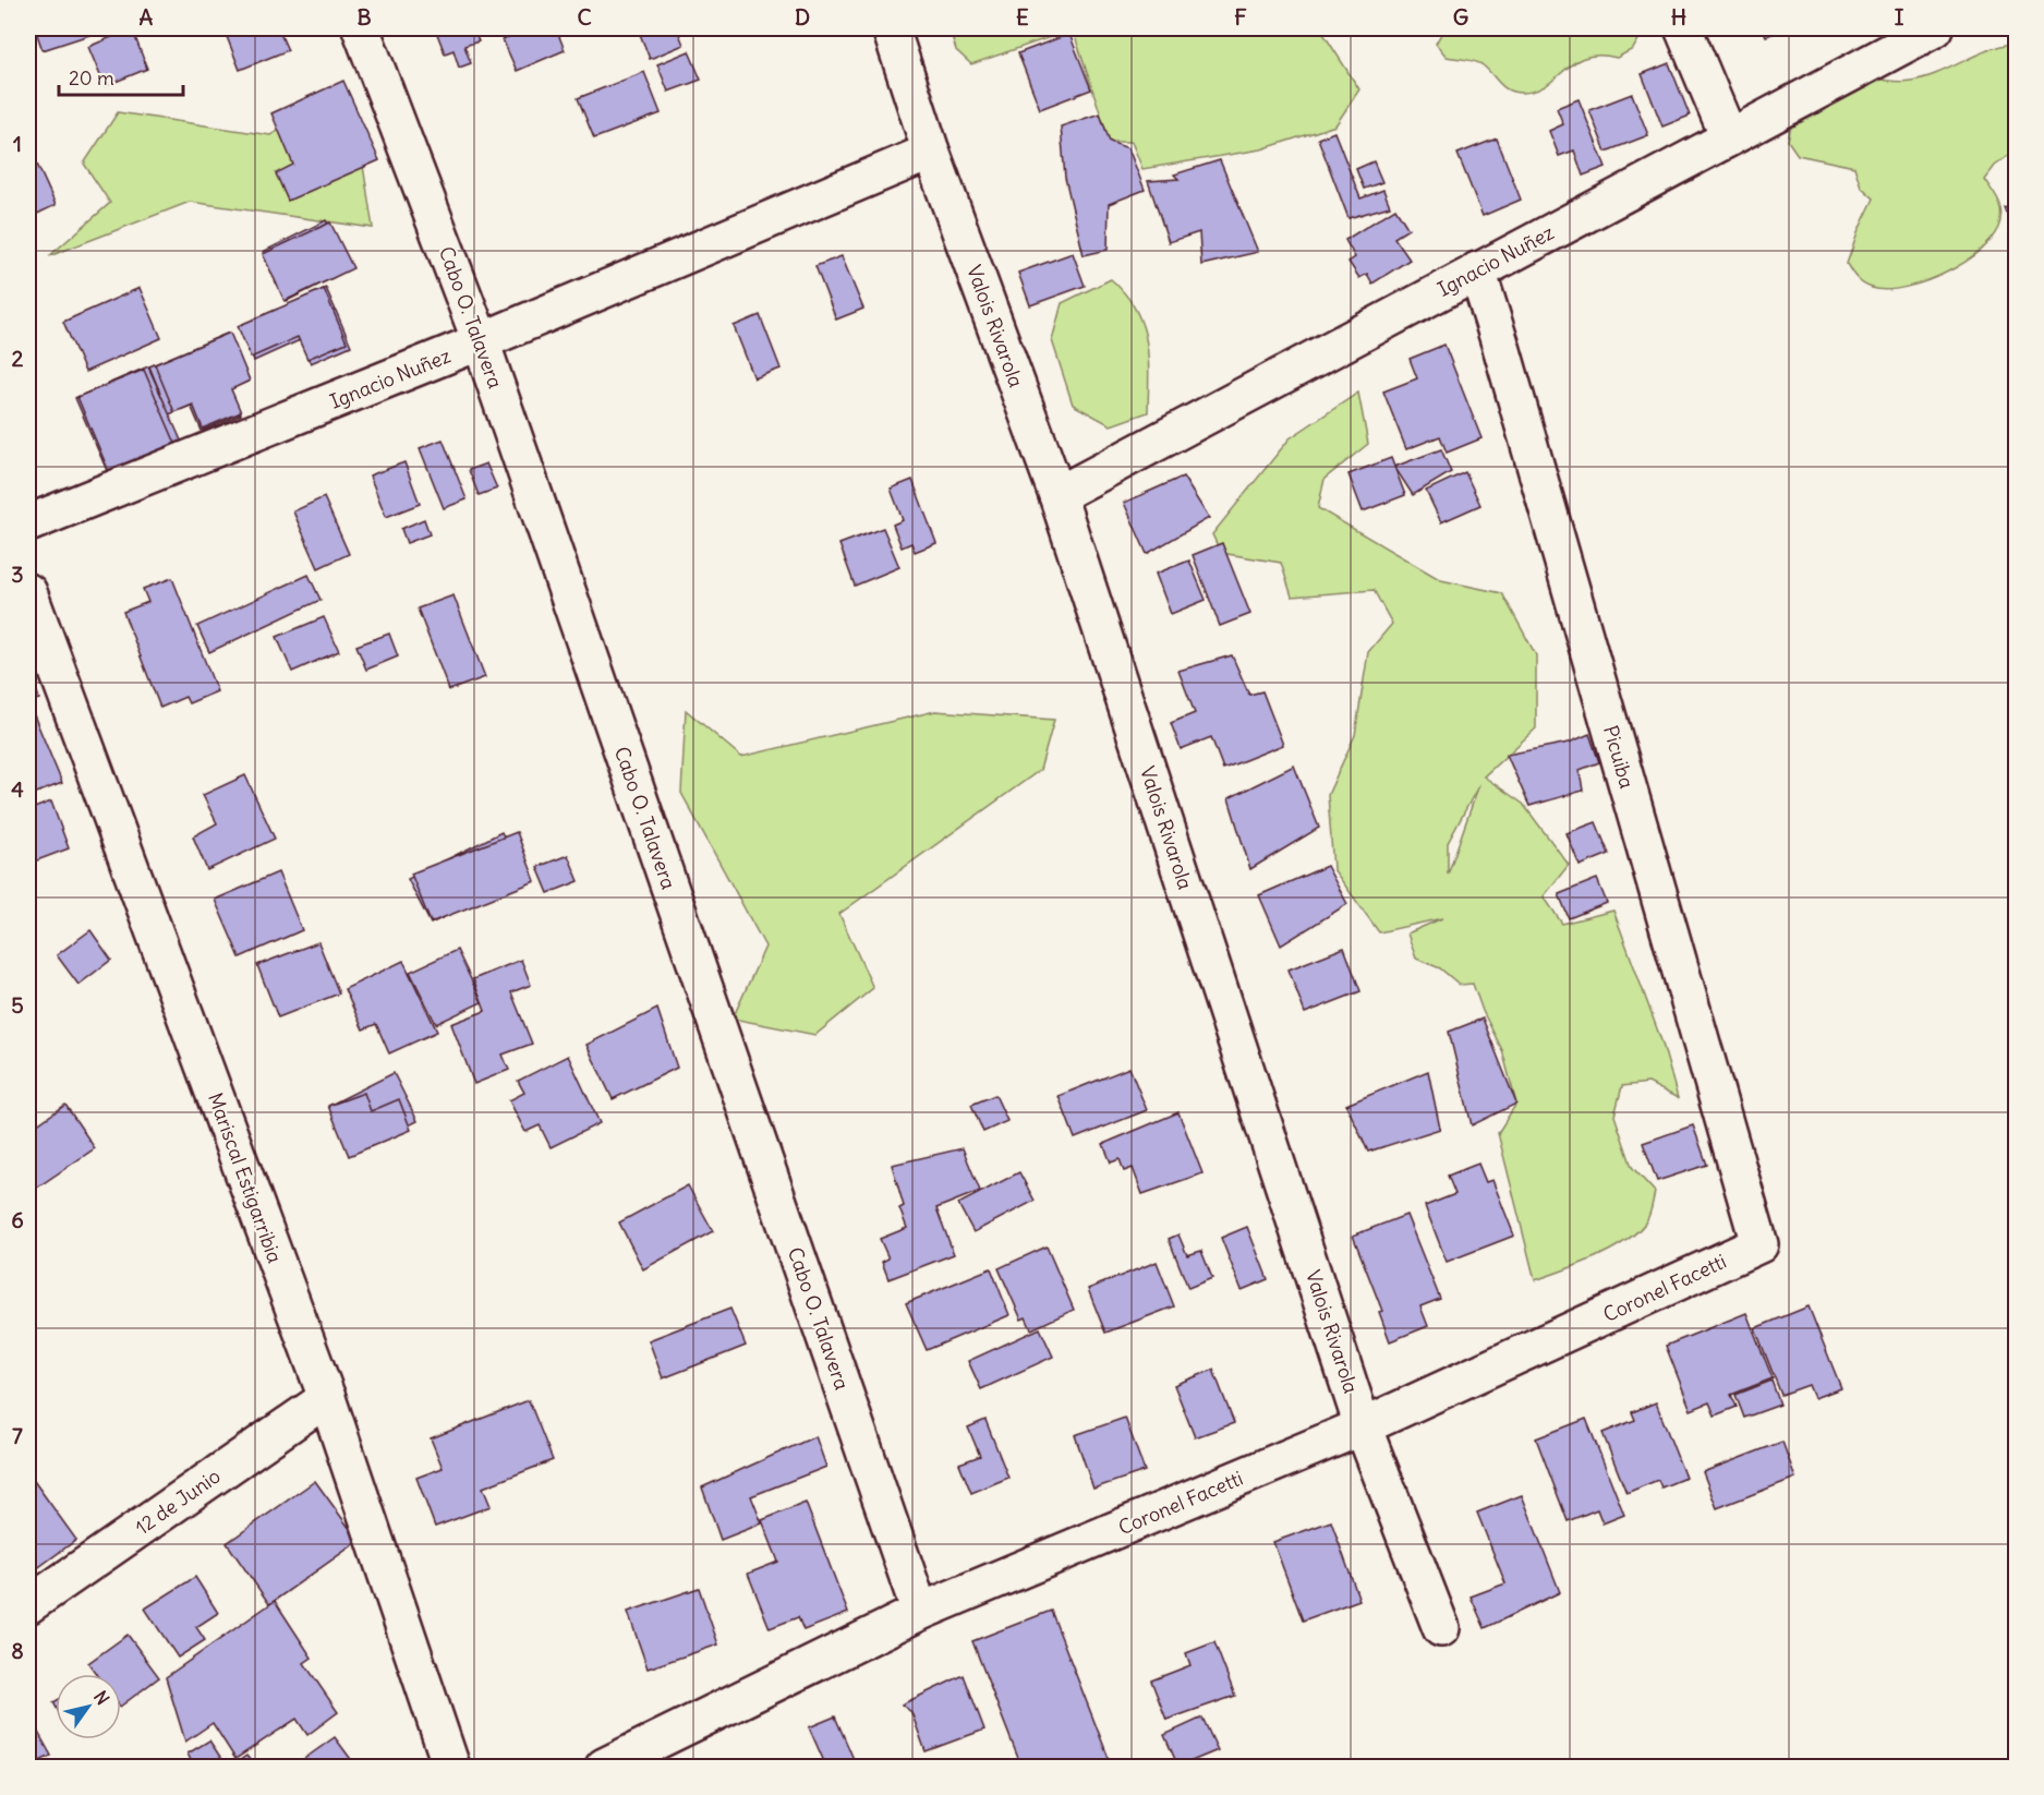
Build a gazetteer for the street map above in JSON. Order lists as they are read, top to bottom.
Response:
{
  "streets": {
    "street": [
      "Ignacio Nuñez",
      "Cabo O. Talavera",
      "Valois Rivarola",
      "Picuiba",
      "Mariscal Estigarribia",
      "Coronel Facetti",
      "12 de Junio"
    ]
  },
  "crossings": [
    ["Ignacio Nuñez", "Cabo O. Talavera"],
    ["Ignacio Nuñez", "Valois Rivarola"],
    ["Ignacio Nuñez", "Picuiba"],
    ["Cabo O. Talavera", "Coronel Facetti"],
    ["Valois Rivarola", "Coronel Facetti"],
    ["Picuiba", "Coronel Facetti"],
    ["Mariscal Estigarribia", "12 de Junio"]
  ],
  "scale_bar": "20 m",
  "north": "top right",
  "grid": {
    "columns": [
      "A",
      "B",
      "C",
      "D",
      "E",
      "F",
      "G",
      "H",
      "I"
    ],
    "rows": [
      "1",
      "2",
      "3",
      "4",
      "5",
      "6",
      "7",
      "8"
    ]
  }
}
